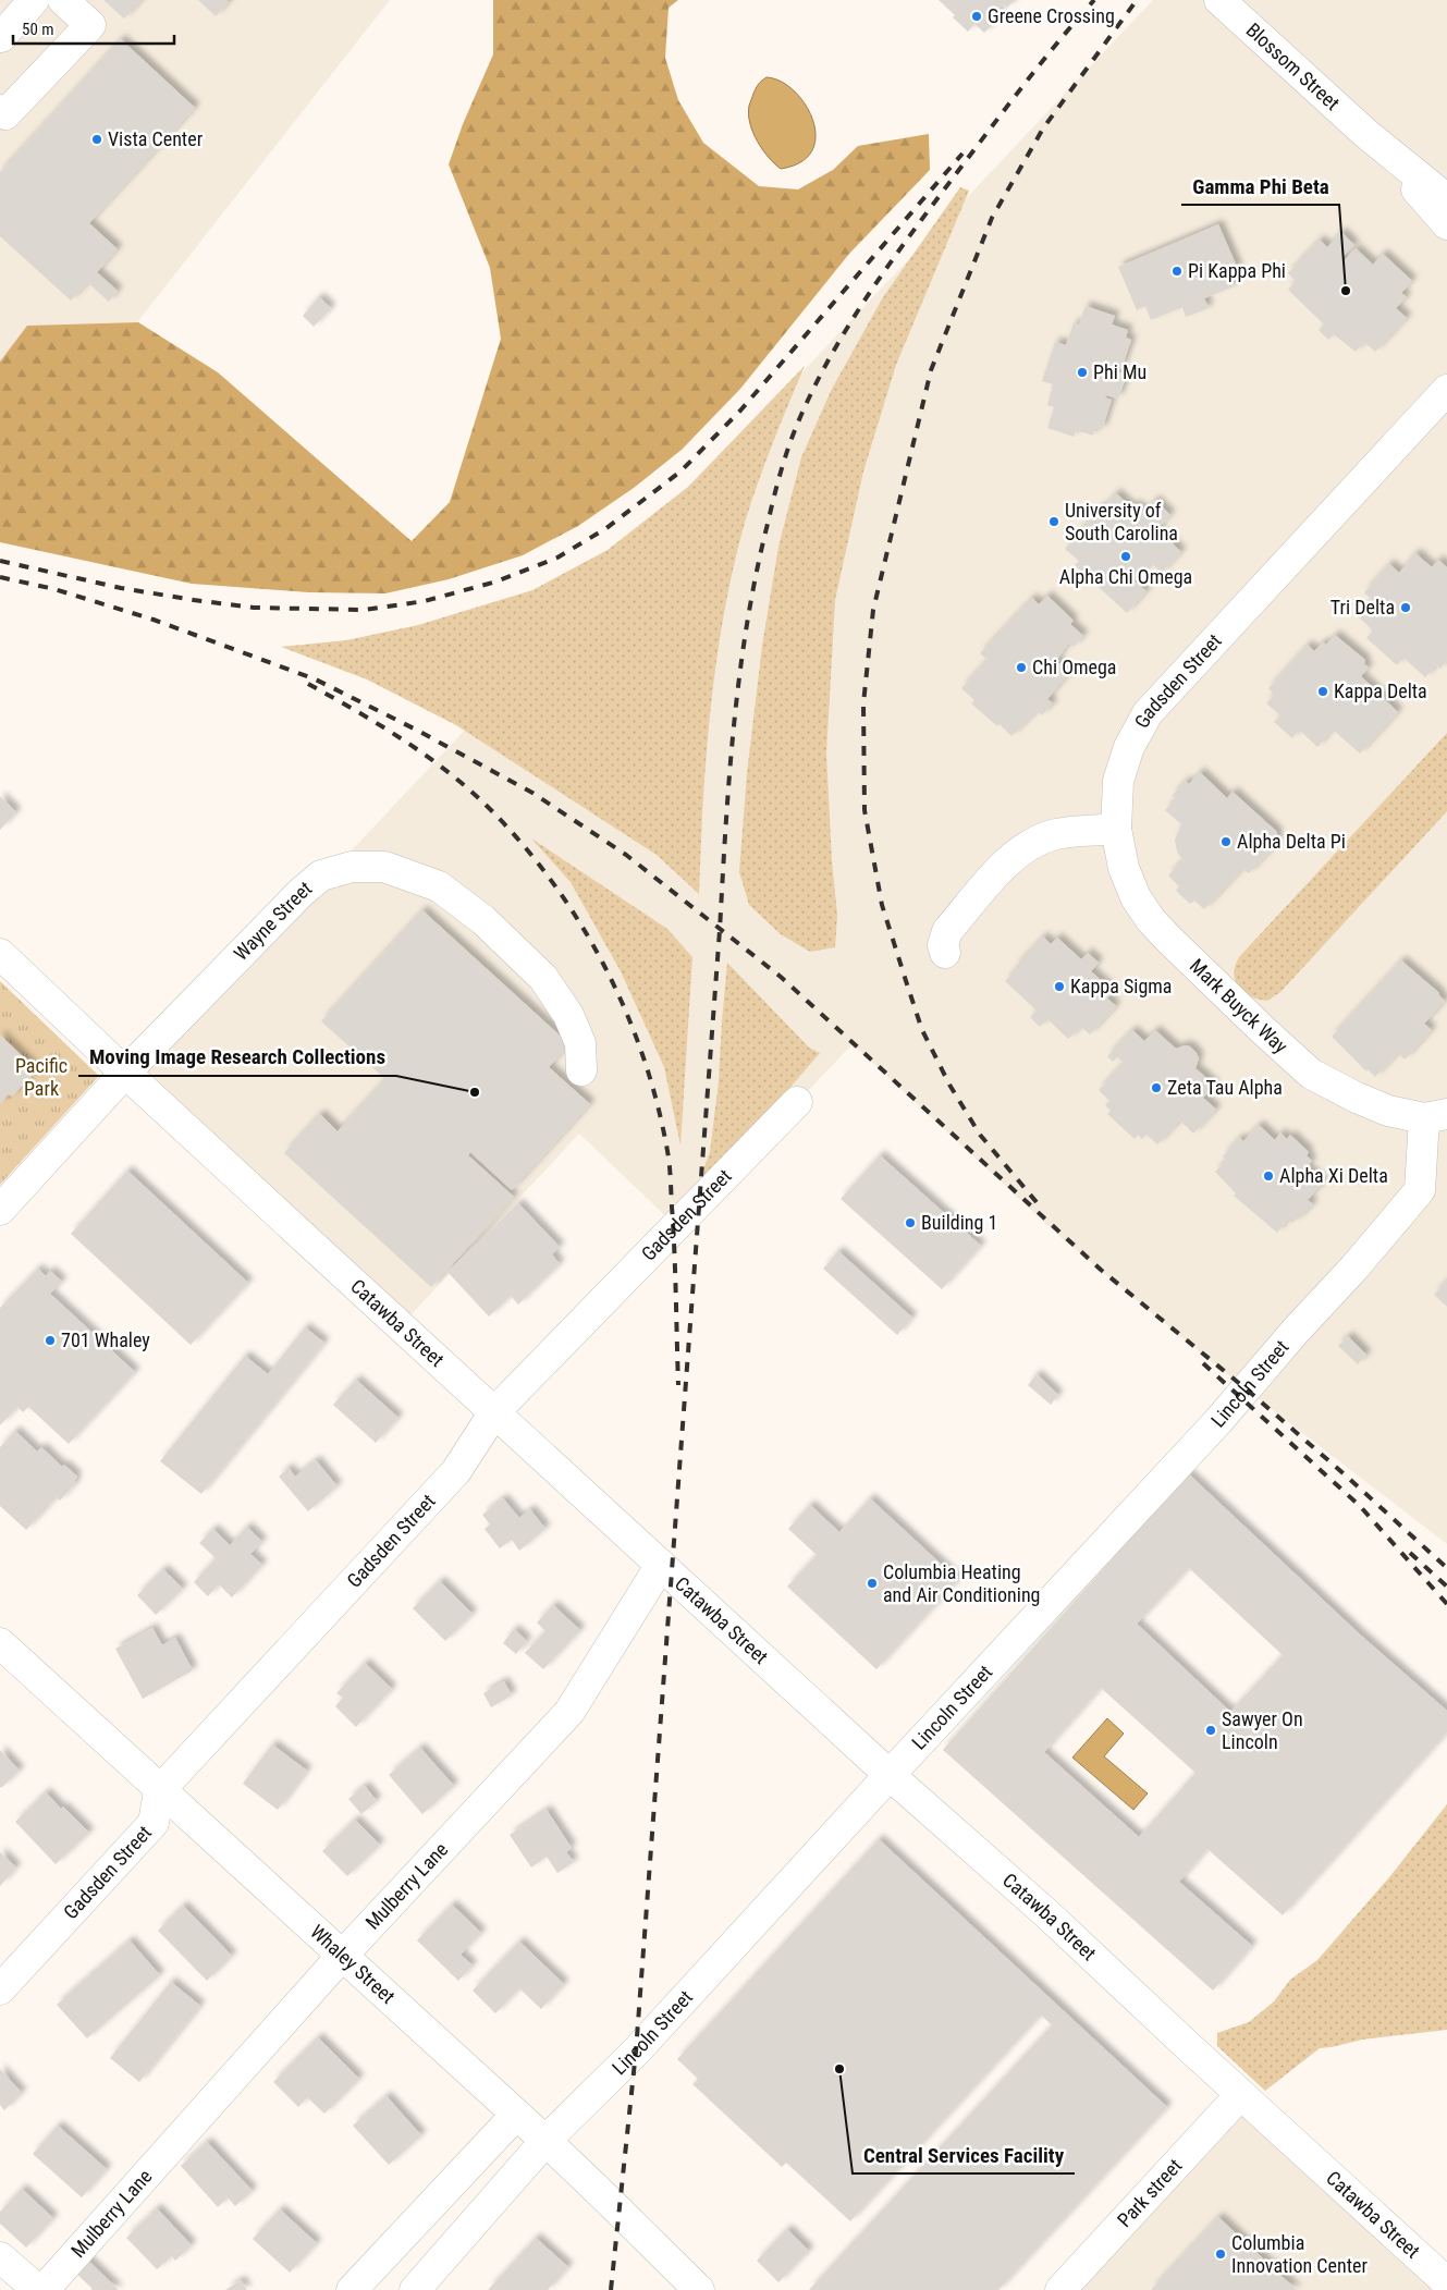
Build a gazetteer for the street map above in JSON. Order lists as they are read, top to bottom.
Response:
{
  "streets": {
    "street": [
      "Blossom Street",
      "Gadsden Street",
      "Wayne Street",
      "Mark Buyck Way",
      "Catawba Street",
      "Lincoln Street",
      "Mulberry Lane",
      "Whaley Street",
      "Park street"
    ]
  },
  "crossings": [
    ["Gadsden Street", "Mark Buyck Way"],
    ["Gadsden Street", "Catawba Street"],
    ["Gadsden Street", "Whaley Street"],
    ["Wayne Street", "Catawba Street"],
    ["Mark Buyck Way", "Lincoln Street"],
    ["Catawba Street", "Lincoln Street"],
    ["Catawba Street", "Mulberry Lane"],
    ["Catawba Street", "Park street"],
    ["Lincoln Street", "Whaley Street"],
    ["Mulberry Lane", "Whaley Street"]
  ],
  "parks": ["Pacific Park"],
  "places": [
    "Greene Crossing",
    "Vista Center",
    "Pi Kappa Phi",
    "Gamma Phi Beta",
    "Phi Mu",
    "University of South Carolina",
    "Alpha Chi Omega",
    "Tri Delta",
    "Chi Omega",
    "Kappa Delta",
    "Alpha Delta Pi",
    "Kappa Sigma",
    "Zeta Tau Alpha",
    "Moving Image Research Collections",
    "Alpha Xi Delta",
    "Building 1",
    "701 Whaley",
    "Columbia Heating and Air Conditioning",
    "Sawyer On Lincoln",
    "Central Services Facility",
    "Columbia Innovation Center"
  ],
  "scale_bar": "50 m"
}
